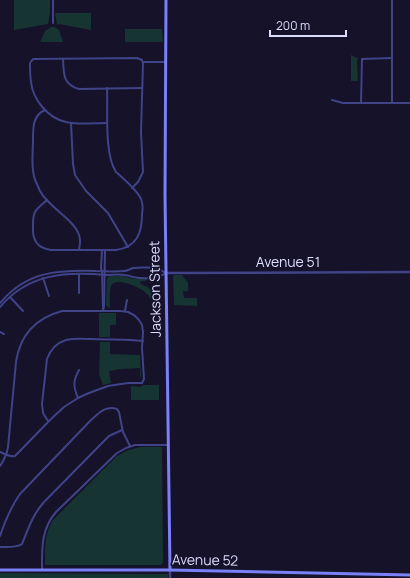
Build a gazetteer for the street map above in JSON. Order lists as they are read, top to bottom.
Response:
{
  "streets": {
    "main road": ["Jackson Street", "Avenue 52"],
    "street": ["Avenue 51"]
  },
  "crossings": [
    ["Avenue 51", "Jackson Street"],
    ["Jackson Street", "Avenue 52"]
  ],
  "scale_bar": "200 m"
}
